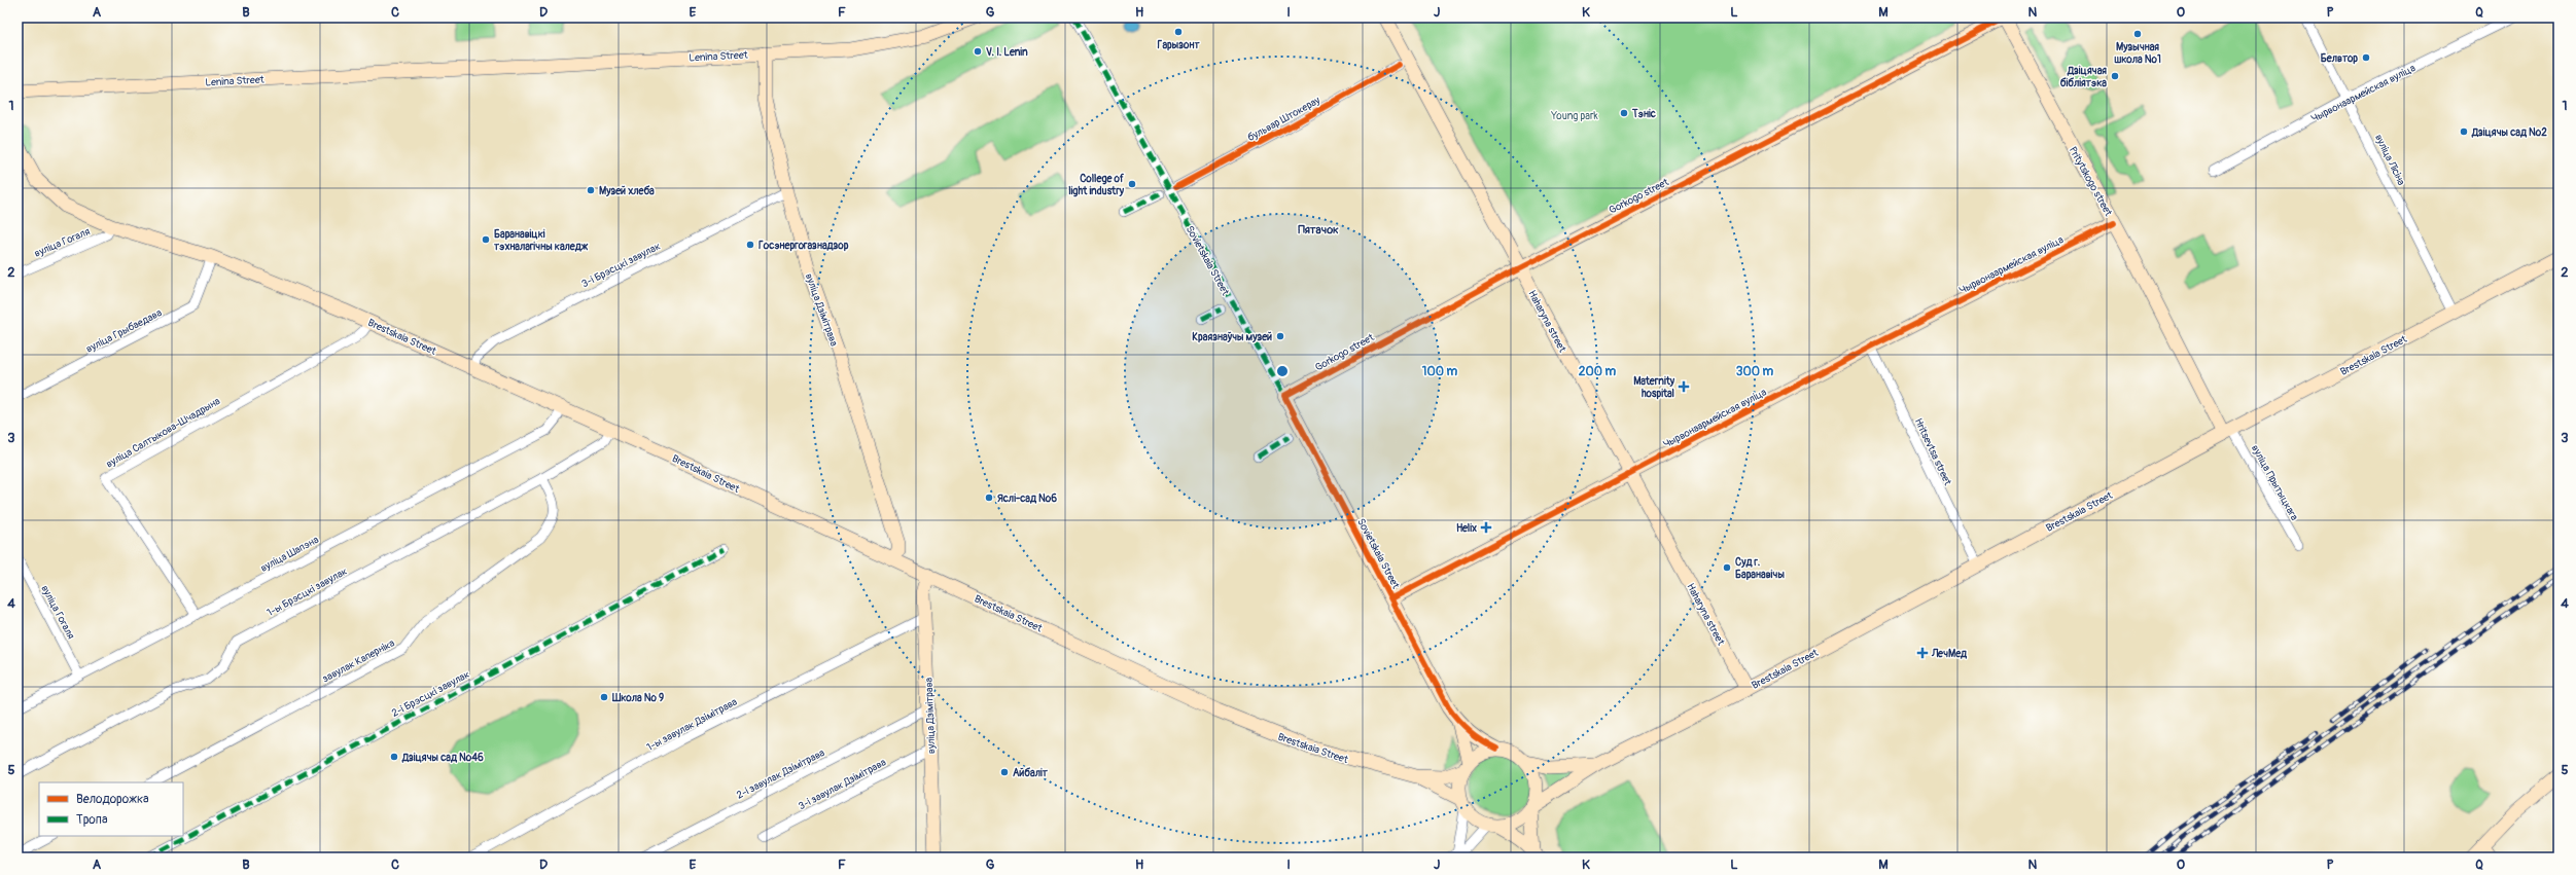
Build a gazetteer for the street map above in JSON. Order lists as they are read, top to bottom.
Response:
{
  "streets": {
    "main road": [
      "Lenina Street",
      "Чырвонаармейская вуліца",
      "Pritytskogo street",
      "Gorkogo street",
      "Sovietskaia Street",
      "вуліца Дзімітрава",
      "Haharyna street",
      "Brestskaia Street"
    ],
    "street": [
      "бульвар Штокерау",
      "вуліца Лісіна",
      "вуліца Гогаля",
      "3-і Брэсцкі завулак",
      "вуліца Грыбаедава",
      "вуліца Салтыкова-Шчадрына",
      "Hritsevtsa street",
      "вуліца Прытыцкага",
      "вуліца Шапэна",
      "1-ы Брэсцкі завулак",
      "завулак Каперніка",
      "2-і Брэсцкі завулак",
      "1-ы завулак Дзімітрава",
      "2-і завулак Дзімітрава",
      "3-і завулак Дзімітрава"
    ]
  },
  "crossings": [
    ["Lenina Street", "вуліца Дзімітрава"],
    ["Чырвонаармейская вуліца", "вуліца Лісіна"],
    ["Чырвонаармейская вуліца", "Pritytskogo street"],
    ["Чырвонаармейская вуліца", "Sovietskaia Street"],
    ["Чырвонаармейская вуліца", "Haharyna street"],
    ["Чырвонаармейская вуліца", "Hritsevtsa street"],
    ["вуліца Лісіна", "Brestskaia Street"],
    ["Pritytskogo street", "Gorkogo street"],
    ["Pritytskogo street", "Brestskaia Street"],
    ["Pritytskogo street", "вуліца Прытыцкага"],
    ["Gorkogo street", "Sovietskaia Street"],
    ["Gorkogo street", "Haharyna street"],
    ["вуліца Гогаля", "Brestskaia Street"],
    ["вуліца Гогаля", "вуліца Шапэна"],
    ["Sovietskaia Street", "Brestskaia Street"],
    ["3-і Брэсцкі завулак", "вуліца Дзімітрава"],
    ["3-і Брэсцкі завулак", "Brestskaia Street"],
    ["вуліца Дзімітрава", "Brestskaia Street"],
    ["вуліца Дзімітрава", "1-ы завулак Дзімітрава"],
    ["вуліца Дзімітрава", "2-і завулак Дзімітрава"],
    ["вуліца Дзімітрава", "3-і завулак Дзімітрава"],
    ["Haharyna street", "Brestskaia Street"],
    ["вуліца Грыбаедава", "Brestskaia Street"],
    ["Brestskaia Street", "вуліца Салтыкова-Шчадрына"],
    ["Brestskaia Street", "Hritsevtsa street"],
    ["Brestskaia Street", "вуліца Прытыцкага"],
    ["Brestskaia Street", "вуліца Шапэна"],
    ["Brestskaia Street", "1-ы Брэсцкі завулак"],
    ["вуліца Салтыкова-Шчадрына", "вуліца Шапэна"],
    ["1-ы Брэсцкі завулак", "завулак Каперніка"]
  ],
  "districts": ["Пятачок"],
  "parks": ["Young park"],
  "places": {
    "other": [
      "Гарызонт",
      "Музычная школа №1",
      "V. I. Lenin",
      "Белвтор",
      "Дзіцячая бібліятэка",
      "Тэніс",
      "Дзіцячы сад №2",
      "College of light industry",
      "Музей хлеба",
      "Баранавіцкі тэхналагічны каледж",
      "Госэнергогазнадзор",
      "Краязнаўчы музей",
      "Яслі-сад №6",
      "Суд г. Баранавічы",
      "Школа № 9",
      "Дзіцячы сад №46",
      "Айбаліт"
    ],
    "health": ["Maternity hospital", "Helix", "ЛечМед"]
  },
  "legend": ["Велодорожка", "Тропа"],
  "grid": {
    "columns": [
      "A",
      "B",
      "C",
      "D",
      "E",
      "F",
      "G",
      "H",
      "I",
      "J",
      "K",
      "L",
      "M",
      "N",
      "O",
      "P",
      "Q"
    ],
    "rows": [
      "1",
      "2",
      "3",
      "4",
      "5"
    ]
  },
  "rings": ["100 m", "200 m", "300 m"]
}
